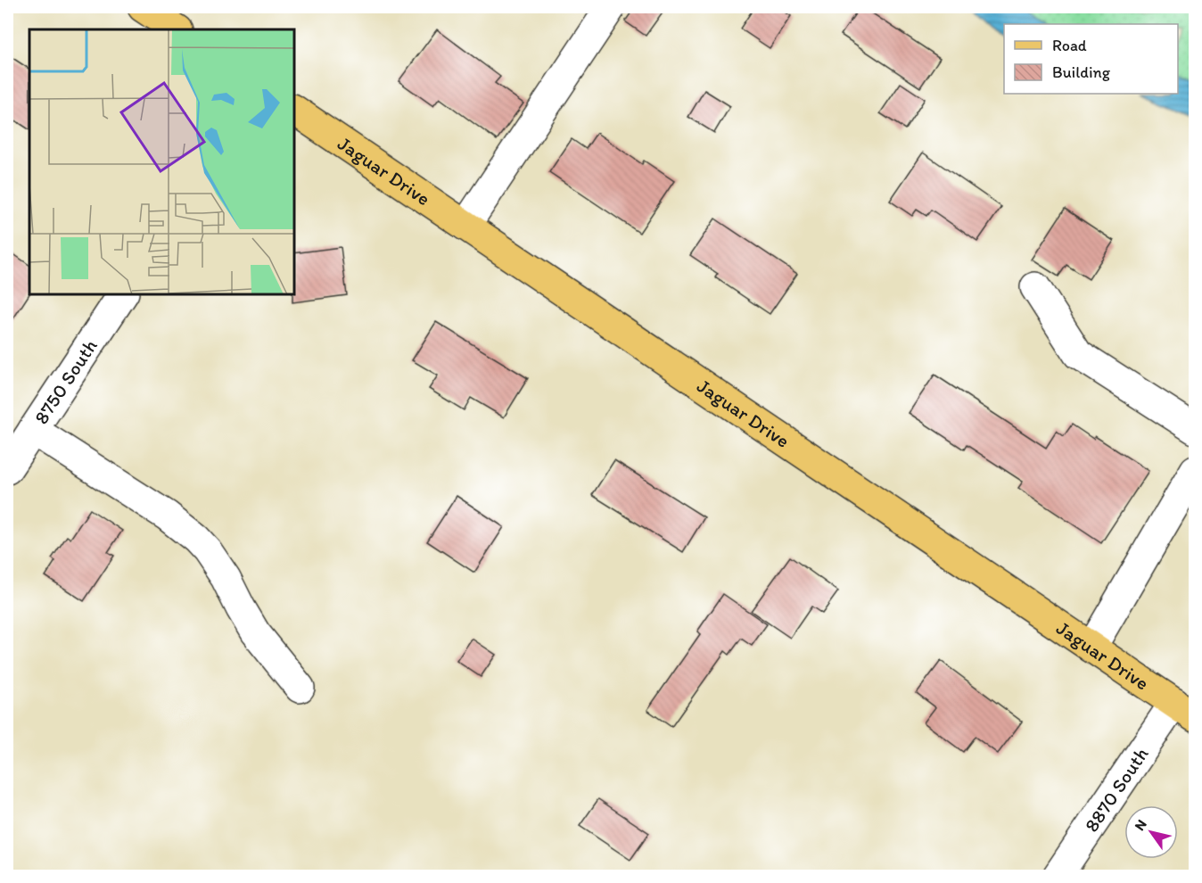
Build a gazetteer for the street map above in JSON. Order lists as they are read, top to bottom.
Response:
{
  "streets": {
    "main road": ["Jaguar Drive"],
    "street": ["8750 South", "8870 South"]
  },
  "crossings": [
    ["Jaguar Drive", "8870 South"]
  ],
  "legend": ["Road", "Building"],
  "north": "top left"
}
